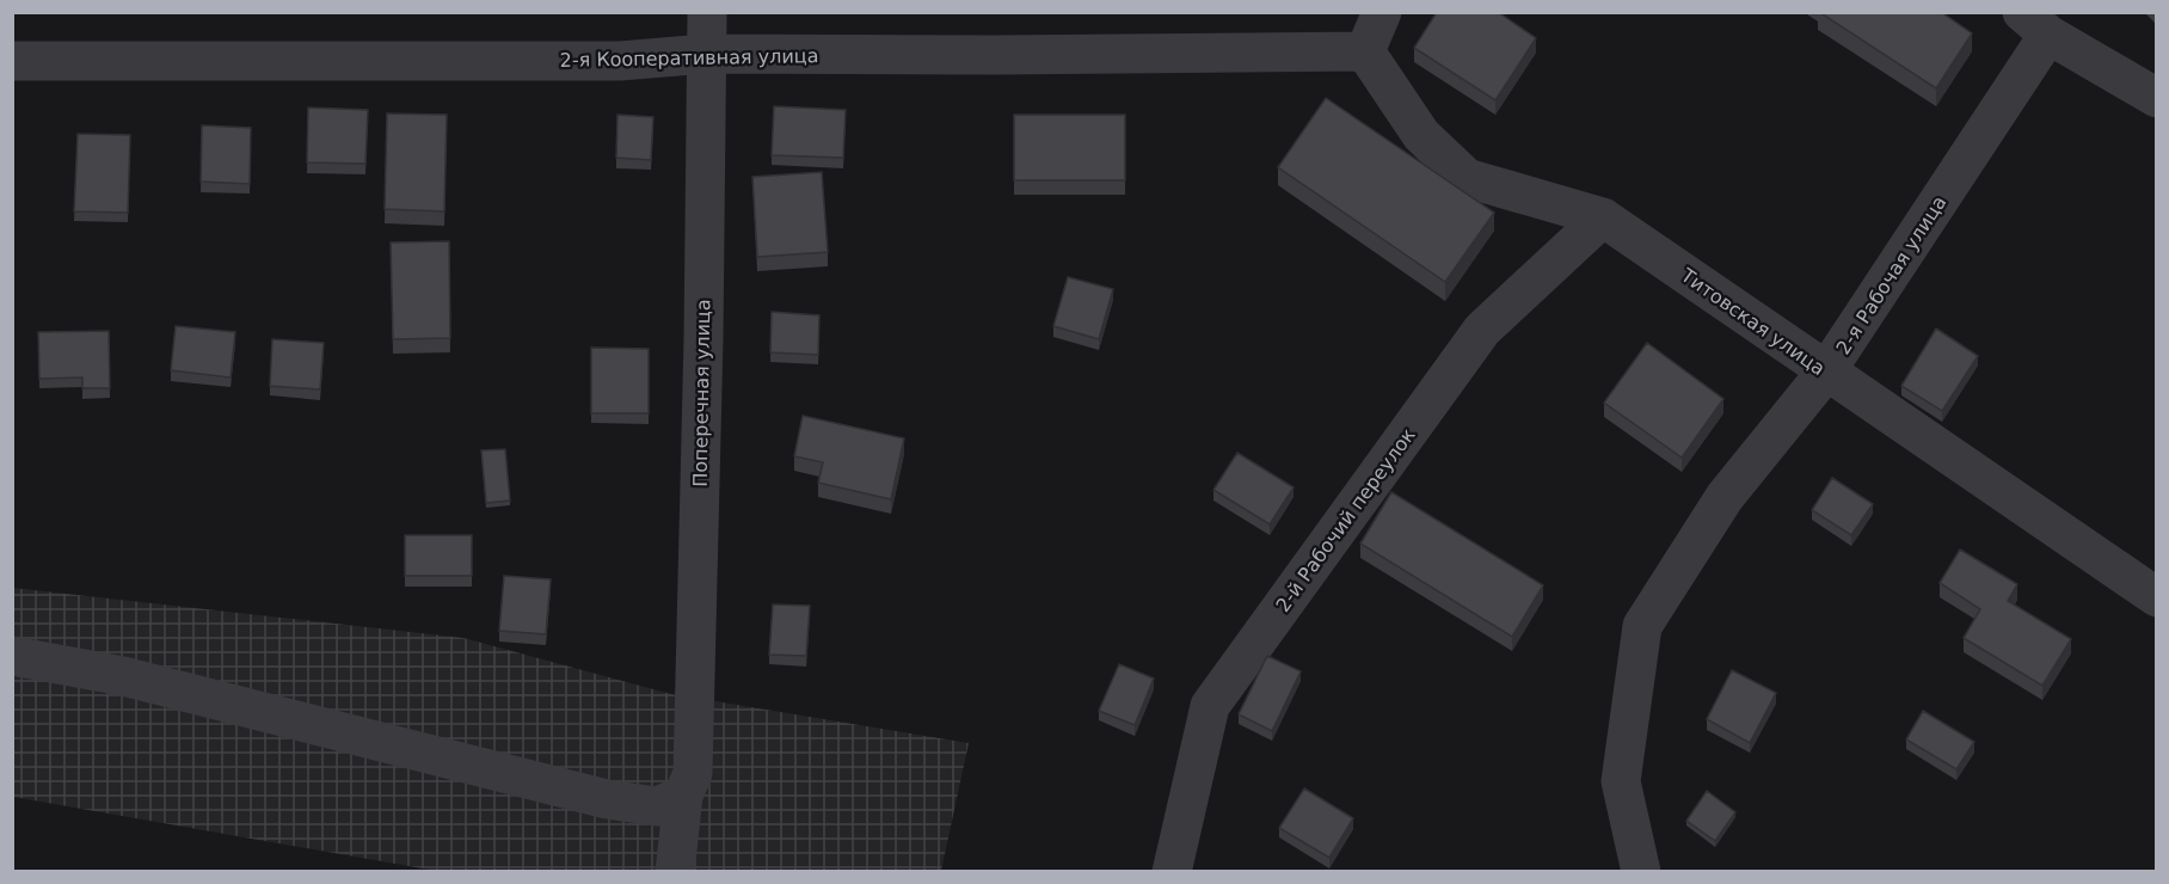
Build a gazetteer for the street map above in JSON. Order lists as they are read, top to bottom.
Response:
{
  "streets": {
    "street": [
      "2-я Кооперативная улица",
      "2-я Рабочая улица",
      "Титовская улица",
      "Поперечная улица",
      "2-й Рабочий переулок"
    ]
  },
  "crossings": [
    ["2-я Кооперативная улица", "Титовская улица"],
    ["2-я Кооперативная улица", "Поперечная улица"],
    ["2-я Рабочая улица", "Титовская улица"],
    ["Титовская улица", "2-й Рабочий переулок"]
  ]
}
